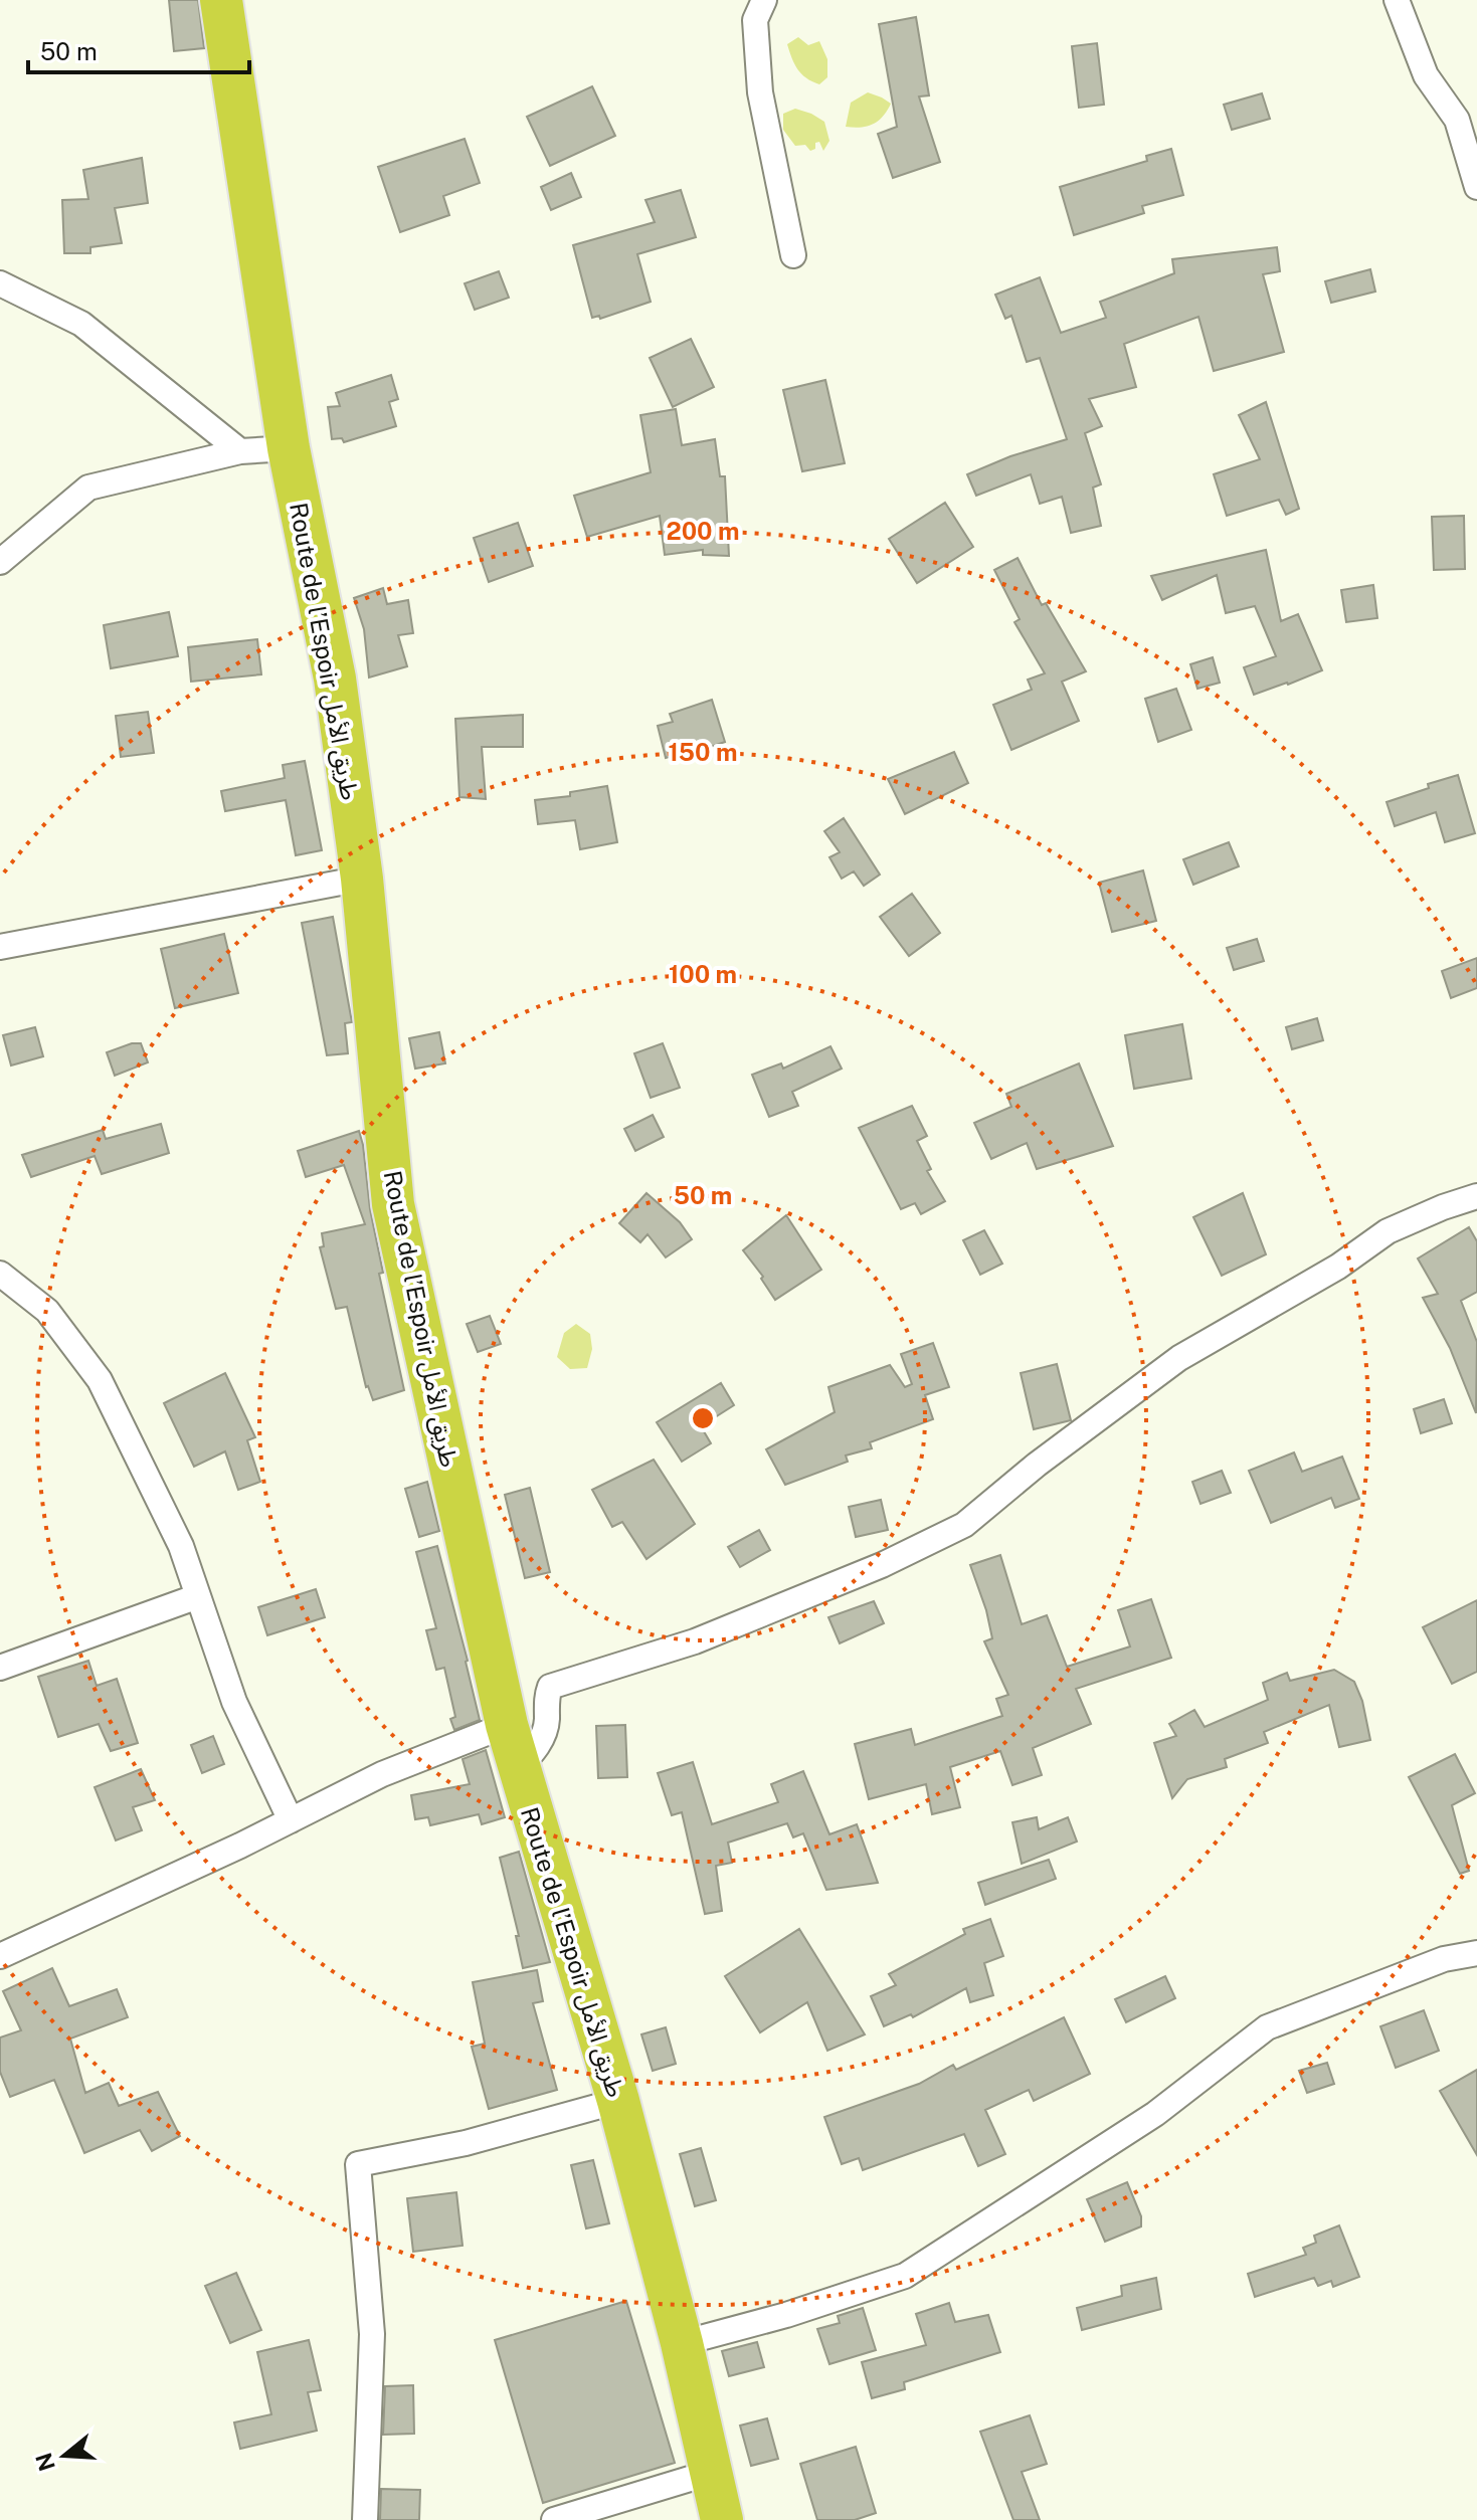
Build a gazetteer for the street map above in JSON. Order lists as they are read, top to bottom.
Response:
{
  "streets": {
    "highway": ["Route de l’Espoir طريق الأمل"]
  },
  "scale_bar": "50 m",
  "north": "left",
  "rings": [
    "200 m",
    "150 m",
    "100 m",
    "50 m"
  ]
}
